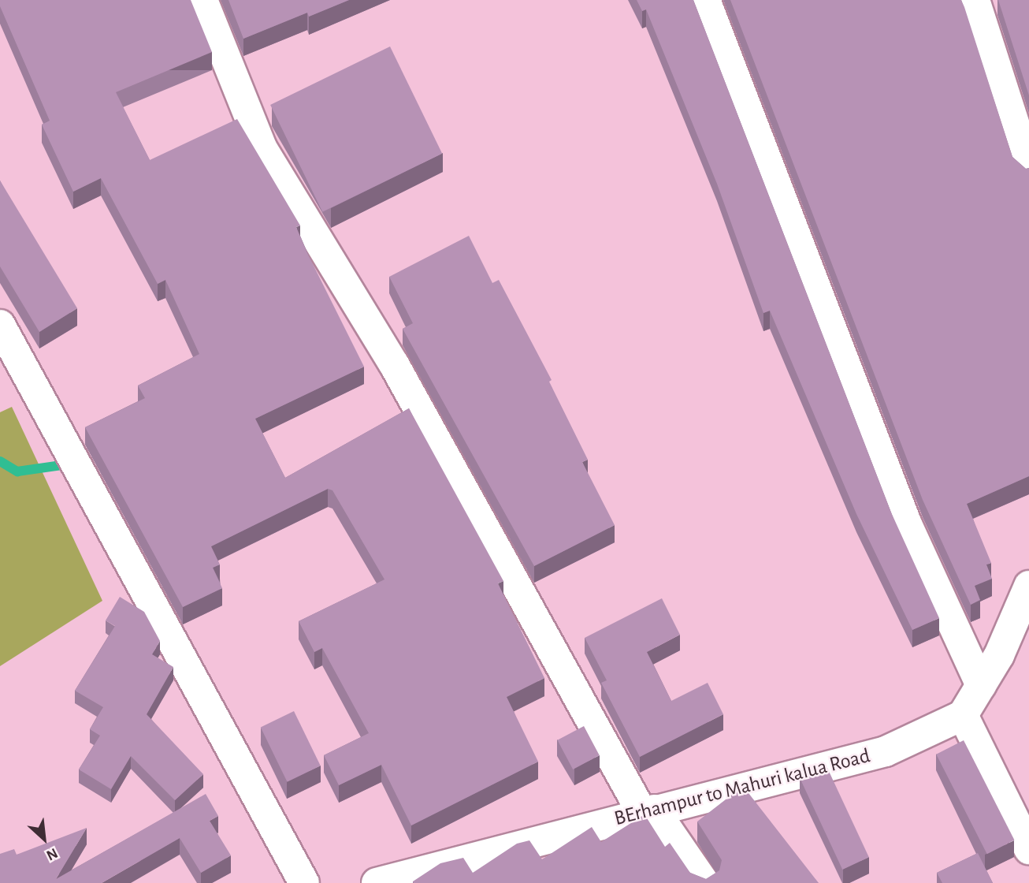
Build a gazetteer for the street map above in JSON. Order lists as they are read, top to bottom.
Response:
{
  "streets": {
    "street": ["BErhampur to Mahuri kalua Road"]
  },
  "north": "bottom right"
}
